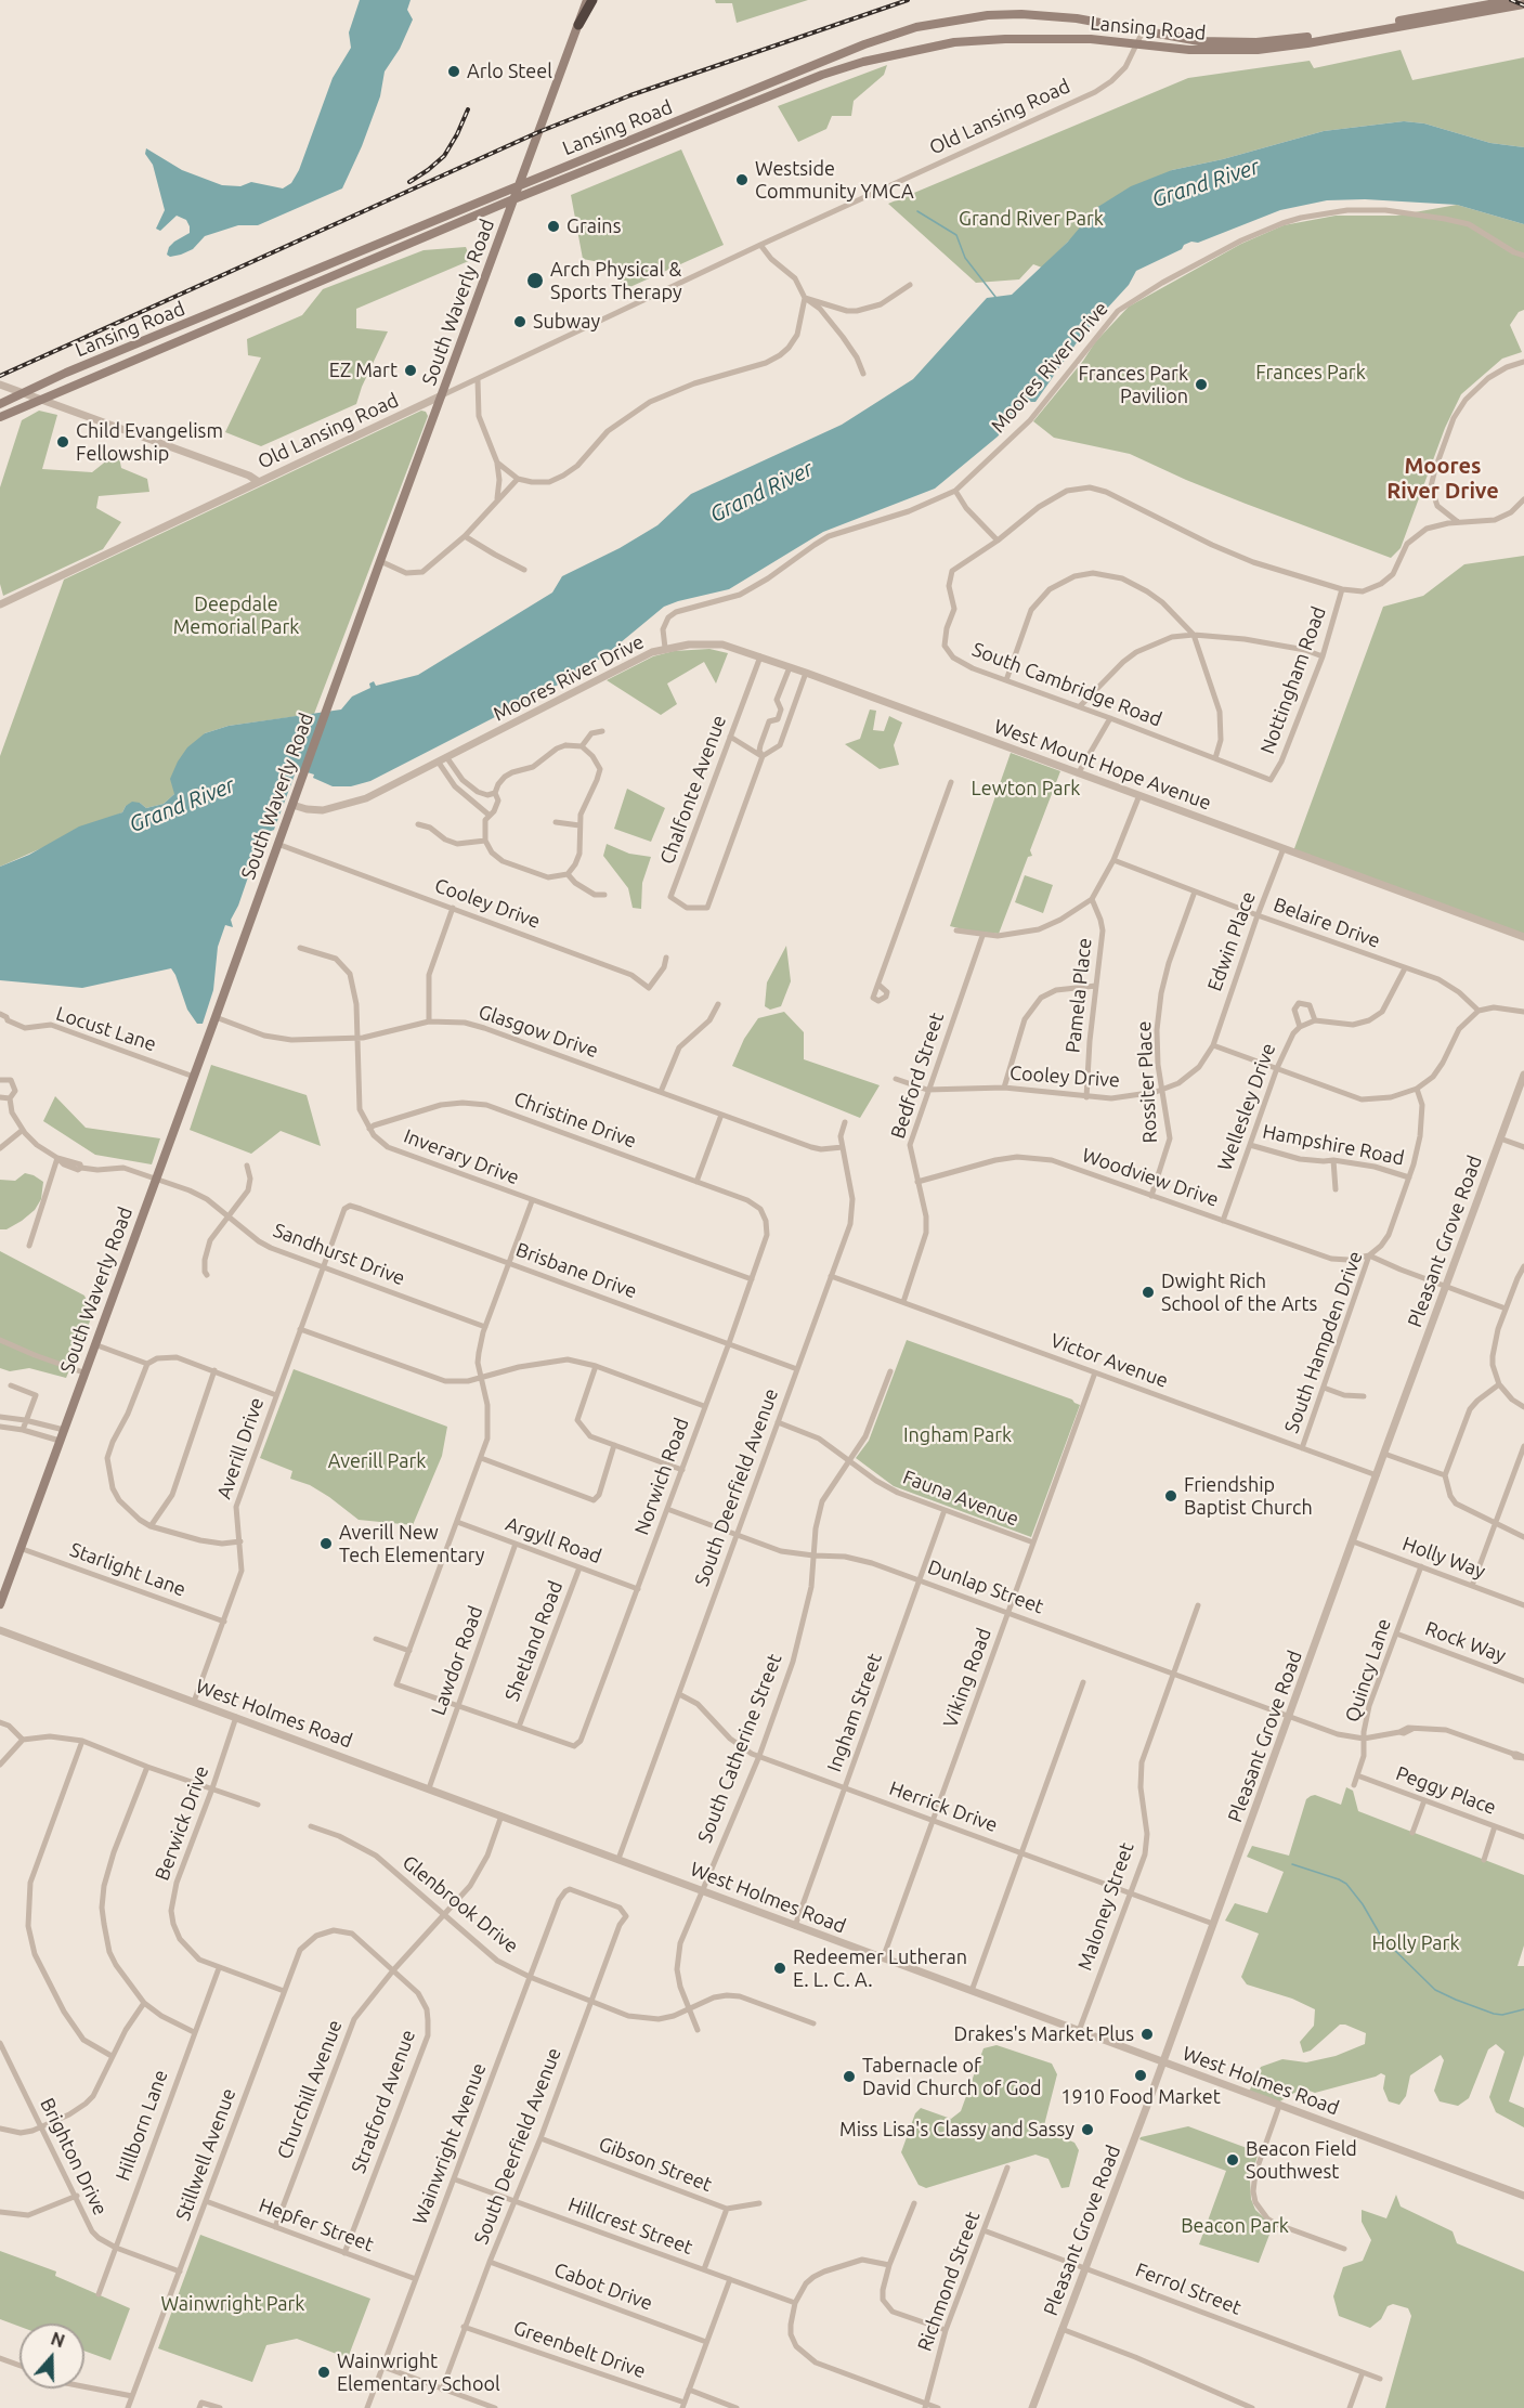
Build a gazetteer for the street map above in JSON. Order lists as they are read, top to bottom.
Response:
{
  "streets": {
    "main road": ["Lansing Road", "South Waverly Road"],
    "street": [
      "Old Lansing Road",
      "Moores River Drive",
      "Nottingham Road",
      "South Cambridge Road",
      "West Mount Hope Avenue",
      "Chalfonte Avenue",
      "Cooley Drive",
      "Belaire Drive",
      "Edwin Place",
      "Pamela Place",
      "Locust Lane",
      "Glasgow Drive",
      "Bedford Street",
      "Rossiter Place",
      "Wellesley Drive",
      "Christine Drive",
      "Hampshire Road",
      "Inverary Drive",
      "Woodview Drive",
      "Pleasant Grove Road",
      "Sandhurst Drive",
      "Brisbane Drive",
      "South Hampden Drive",
      "Victor Avenue",
      "Averill Drive",
      "Norwich Road",
      "South Deerfield Avenue",
      "Fauna Avenue",
      "Argyll Road",
      "Holly Way",
      "Starlight Lane",
      "Dunlap Street",
      "Shetland Road",
      "Rock Way",
      "Lawdor Road",
      "Quincy Lane",
      "Viking Road",
      "Ingham Street",
      "West Holmes Road",
      "South Catherine Street",
      "Peggy Place",
      "Herrick Drive",
      "Berwick Drive",
      "Glenbrook Drive",
      "Maloney Street",
      "Churchill Avenue",
      "Stratford Avenue",
      "Hillborn Lane",
      "Wainwright Avenue",
      "Stillwell Avenue",
      "Brighton Drive",
      "Gibson Street",
      "Hepfer Street",
      "Hillcrest Street",
      "Richmond Street",
      "Cabot Drive",
      "Ferrol Street",
      "Greenbelt Drive"
    ]
  },
  "crossings": [
    ["Lansing Road", "Old Lansing Road"],
    ["Lansing Road", "South Waverly Road"],
    ["Old Lansing Road", "South Waverly Road"],
    ["South Waverly Road", "Moores River Drive"],
    ["South Waverly Road", "Cooley Drive"],
    ["South Waverly Road", "Locust Lane"],
    ["South Waverly Road", "Glasgow Drive"],
    ["South Waverly Road", "Sandhurst Drive"],
    ["South Waverly Road", "Starlight Lane"],
    ["Moores River Drive", "West Mount Hope Avenue"],
    ["Nottingham Road", "South Cambridge Road"],
    ["West Mount Hope Avenue", "Chalfonte Avenue"],
    ["West Mount Hope Avenue", "Edwin Place"],
    ["Cooley Drive", "Edwin Place"],
    ["Cooley Drive", "Pamela Place"],
    ["Cooley Drive", "Bedford Street"],
    ["Cooley Drive", "Rossiter Place"],
    ["Belaire Drive", "Edwin Place"],
    ["Belaire Drive", "Rossiter Place"],
    ["Belaire Drive", "Wellesley Drive"],
    ["Glasgow Drive", "Inverary Drive"],
    ["Glasgow Drive", "South Deerfield Avenue"],
    ["Bedford Street", "Woodview Drive"],
    ["Bedford Street", "Victor Avenue"],
    ["Rossiter Place", "Woodview Drive"],
    ["Wellesley Drive", "Hampshire Road"],
    ["Wellesley Drive", "Woodview Drive"],
    ["Christine Drive", "Inverary Drive"],
    ["Christine Drive", "Norwich Road"],
    ["Hampshire Road", "South Hampden Drive"],
    ["Inverary Drive", "Norwich Road"],
    ["Woodview Drive", "South Hampden Drive"],
    ["Pleasant Grove Road", "Victor Avenue"],
    ["Pleasant Grove Road", "Holly Way"],
    ["Pleasant Grove Road", "Dunlap Street"],
    ["Pleasant Grove Road", "West Holmes Road"],
    ["Pleasant Grove Road", "Herrick Drive"],
    ["Pleasant Grove Road", "Ferrol Street"],
    ["Sandhurst Drive", "Averill Drive"],
    ["Brisbane Drive", "Averill Drive"],
    ["Brisbane Drive", "Norwich Road"],
    ["Brisbane Drive", "South Deerfield Avenue"],
    ["South Hampden Drive", "Victor Avenue"],
    ["Victor Avenue", "South Deerfield Avenue"],
    ["Victor Avenue", "Viking Road"],
    ["Averill Drive", "Starlight Lane"],
    ["Averill Drive", "West Holmes Road"],
    ["Norwich Road", "Argyll Road"],
    ["Norwich Road", "Dunlap Street"],
    ["Norwich Road", "Shetland Road"],
    ["South Deerfield Avenue", "Fauna Avenue"],
    ["South Deerfield Avenue", "Dunlap Street"],
    ["South Deerfield Avenue", "West Holmes Road"],
    ["South Deerfield Avenue", "Herrick Drive"],
    ["South Deerfield Avenue", "Glenbrook Drive"],
    ["South Deerfield Avenue", "Wainwright Avenue"],
    ["South Deerfield Avenue", "Gibson Street"],
    ["South Deerfield Avenue", "Hillcrest Street"],
    ["South Deerfield Avenue", "Cabot Drive"],
    ["South Deerfield Avenue", "Greenbelt Drive"],
    ["Fauna Avenue", "Viking Road"],
    ["Fauna Avenue", "Ingham Street"],
    ["Fauna Avenue", "South Catherine Street"],
    ["Argyll Road", "Shetland Road"],
    ["Argyll Road", "Lawdor Road"],
    ["Holly Way", "Quincy Lane"],
    ["Dunlap Street", "Quincy Lane"],
    ["Dunlap Street", "Viking Road"],
    ["Dunlap Street", "Ingham Street"],
    ["Dunlap Street", "South Catherine Street"],
    ["Dunlap Street", "Maloney Street"],
    ["Rock Way", "Quincy Lane"],
    ["Lawdor Road", "West Holmes Road"],
    ["Quincy Lane", "Peggy Place"],
    ["Viking Road", "West Holmes Road"],
    ["Viking Road", "Herrick Drive"],
    ["Ingham Street", "West Holmes Road"],
    ["Ingham Street", "Herrick Drive"],
    ["West Holmes Road", "South Catherine Street"],
    ["West Holmes Road", "Berwick Drive"],
    ["West Holmes Road", "Maloney Street"],
    ["West Holmes Road", "Churchill Avenue"],
    ["South Catherine Street", "Herrick Drive"],
    ["South Catherine Street", "Glenbrook Drive"],
    ["Herrick Drive", "Maloney Street"],
    ["Berwick Drive", "Hillborn Lane"],
    ["Berwick Drive", "Stillwell Avenue"],
    ["Glenbrook Drive", "Churchill Avenue"],
    ["Glenbrook Drive", "Wainwright Avenue"],
    ["Churchill Avenue", "Stratford Avenue"],
    ["Churchill Avenue", "Hepfer Street"],
    ["Stratford Avenue", "Stillwell Avenue"],
    ["Stratford Avenue", "Hepfer Street"],
    ["Hillborn Lane", "Brighton Drive"],
    ["Wainwright Avenue", "Hepfer Street"],
    ["Wainwright Avenue", "Hillcrest Street"],
    ["Stillwell Avenue", "Brighton Drive"],
    ["Stillwell Avenue", "Hepfer Street"],
    ["Richmond Street", "Ferrol Street"]
  ],
  "districts": ["Moores River Drive"],
  "water": ["Grand River"],
  "parks": [
    "Grand River Park",
    "Frances Park",
    "Deepdale Memorial Park",
    "Lewton Park",
    "Ingham Park",
    "Averill Park",
    "Holly Park",
    "Beacon Park",
    "Wainwright Park"
  ],
  "places": [
    "Arlo Steel",
    "Westside Community YMCA",
    "Grains",
    "Arch Physical & Sports Therapy",
    "Subway",
    "EZ Mart",
    "Frances Park Pavilion",
    "Child Evangelism Fellowship",
    "Dwight Rich School of the Arts",
    "Friendship Baptist Church",
    "Averill New Tech Elementary",
    "Redeemer Lutheran E. L. C. A.",
    "Drakes's Market Plus",
    "1910 Food Market",
    "Tabernacle of David Church of God",
    "Miss Lisa's Classy and Sassy",
    "Beacon Field Southwest",
    "Wainwright Elementary School"
  ],
  "north": "top"
}
